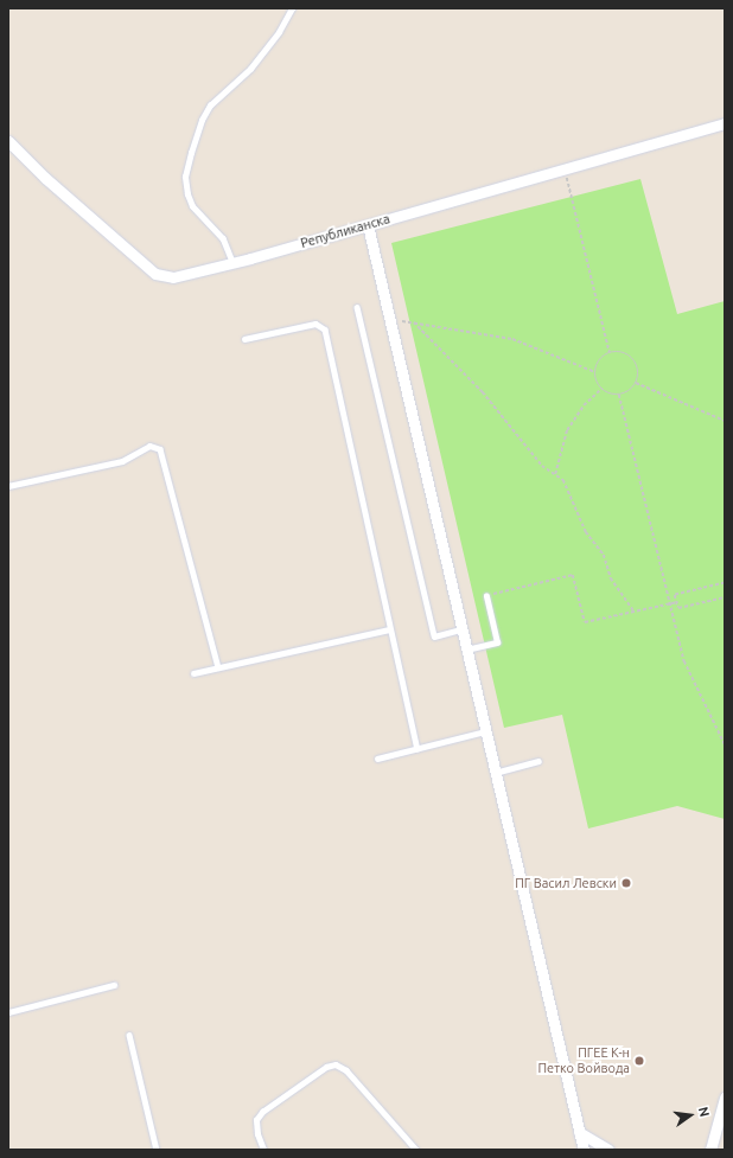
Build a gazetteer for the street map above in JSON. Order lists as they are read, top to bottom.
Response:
{
  "streets": {
    "street": ["Републиканска"]
  },
  "places": ["ПГ Васил Левски", "ПГЕЕ К-н Петко Войвода"],
  "north": "right"
}
